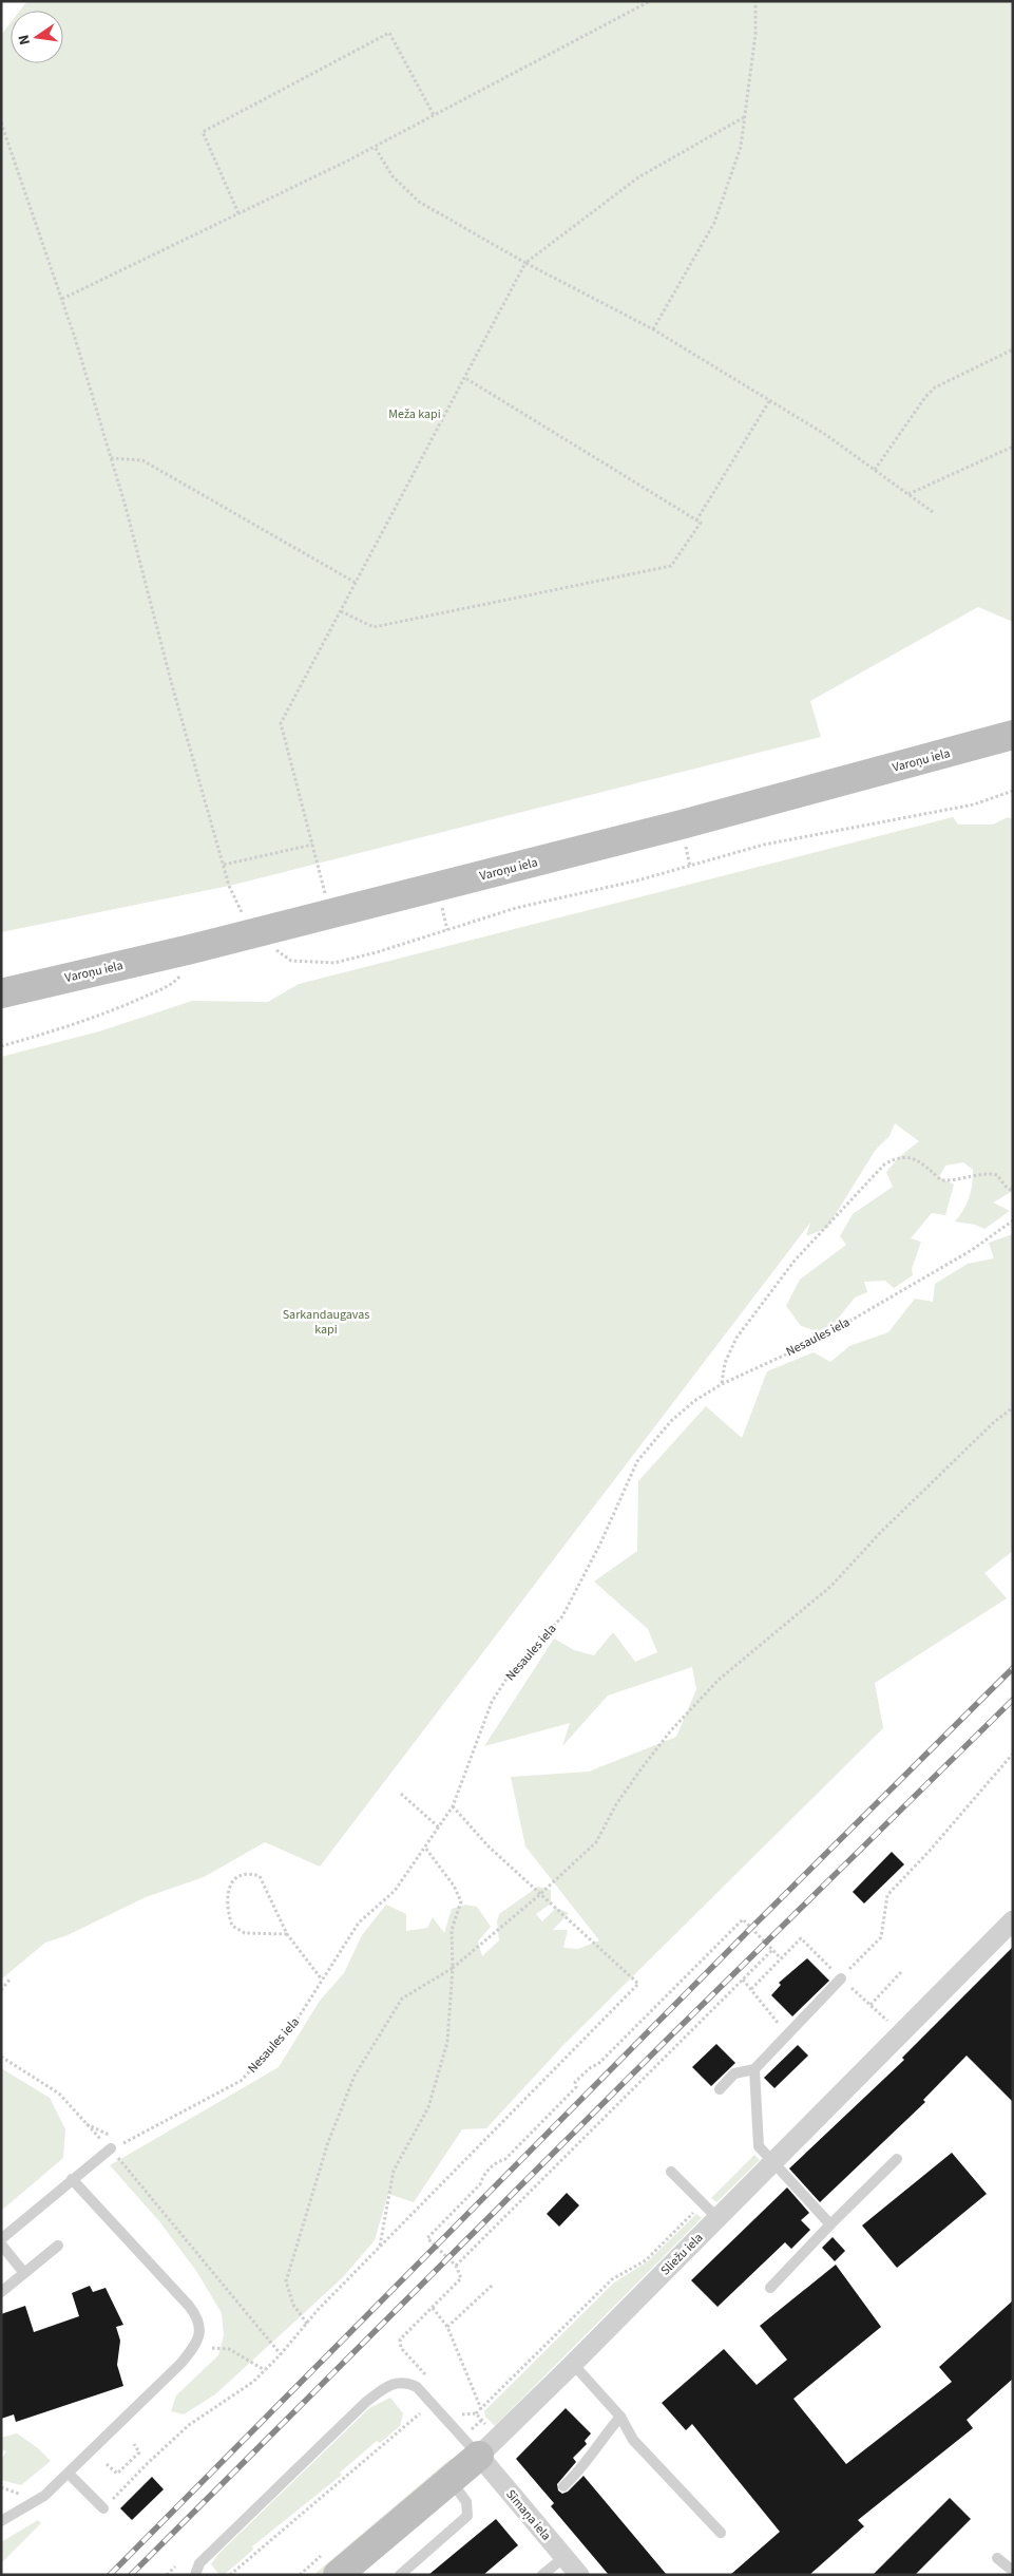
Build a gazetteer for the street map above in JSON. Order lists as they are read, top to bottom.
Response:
{
  "streets": {
    "street": ["Varoņu iela", "Sliežu iela", "Sīmaņa iela"],
    "path": ["Nesaules iela"]
  },
  "crossings": [
    ["Sliežu iela", "Sīmaņa iela"]
  ],
  "parks": ["Meža kapi", "Sarkandaugavas kapi"],
  "north": "left"
}
